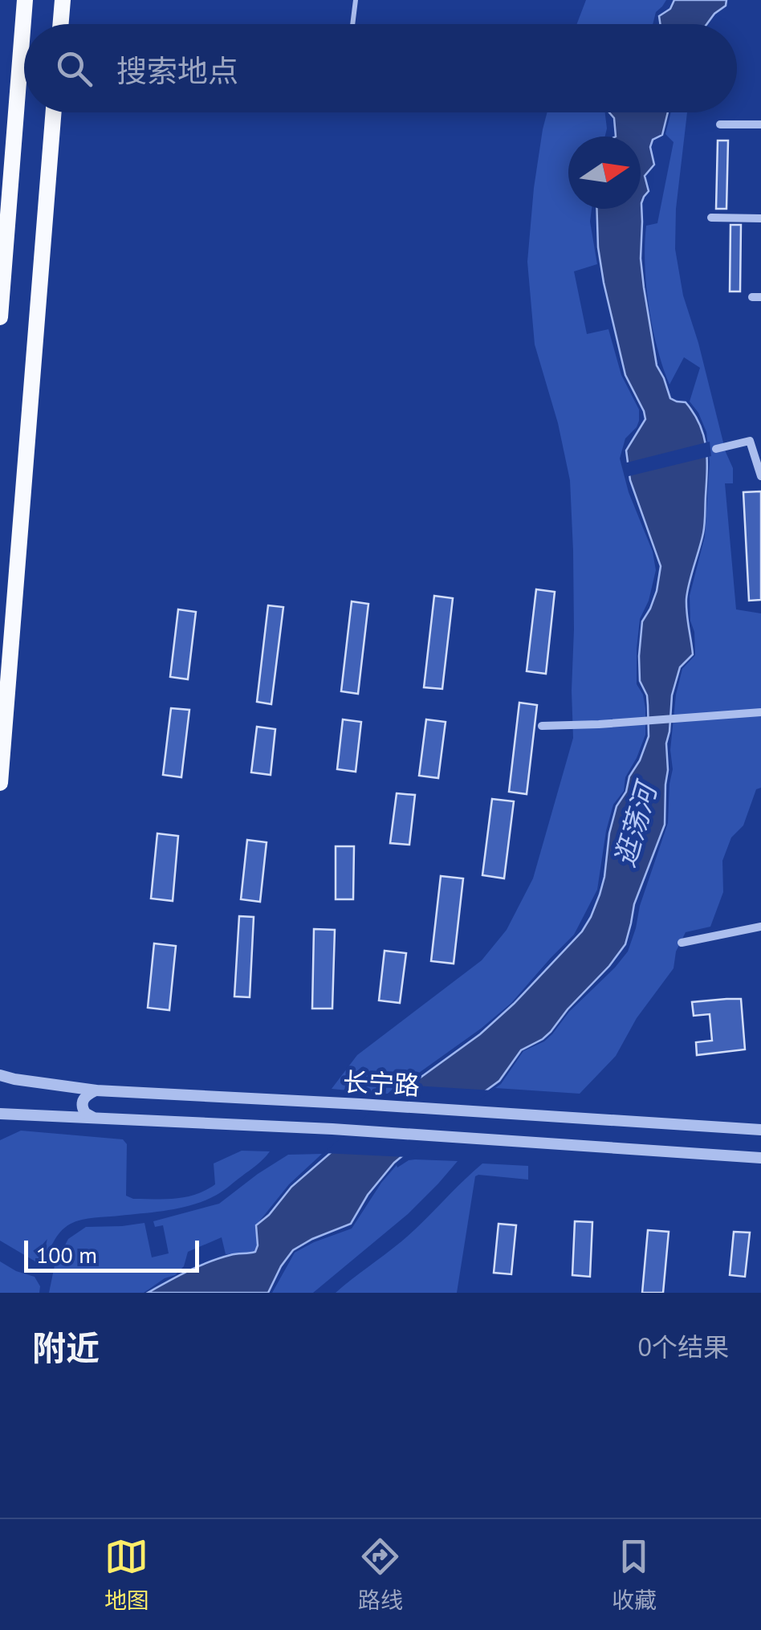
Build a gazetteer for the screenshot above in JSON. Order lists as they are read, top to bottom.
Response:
{
  "streets": {
    "street": ["长宁路"]
  },
  "water": ["逛荡河"],
  "scale_bar": "100 m",
  "north": "right",
  "page": {
    "search": "搜索地点",
    "scale": "100 m",
    "heading": ["附近", "0个结果"],
    "nav": ["地图", "路线", "收藏"]
  }
}
